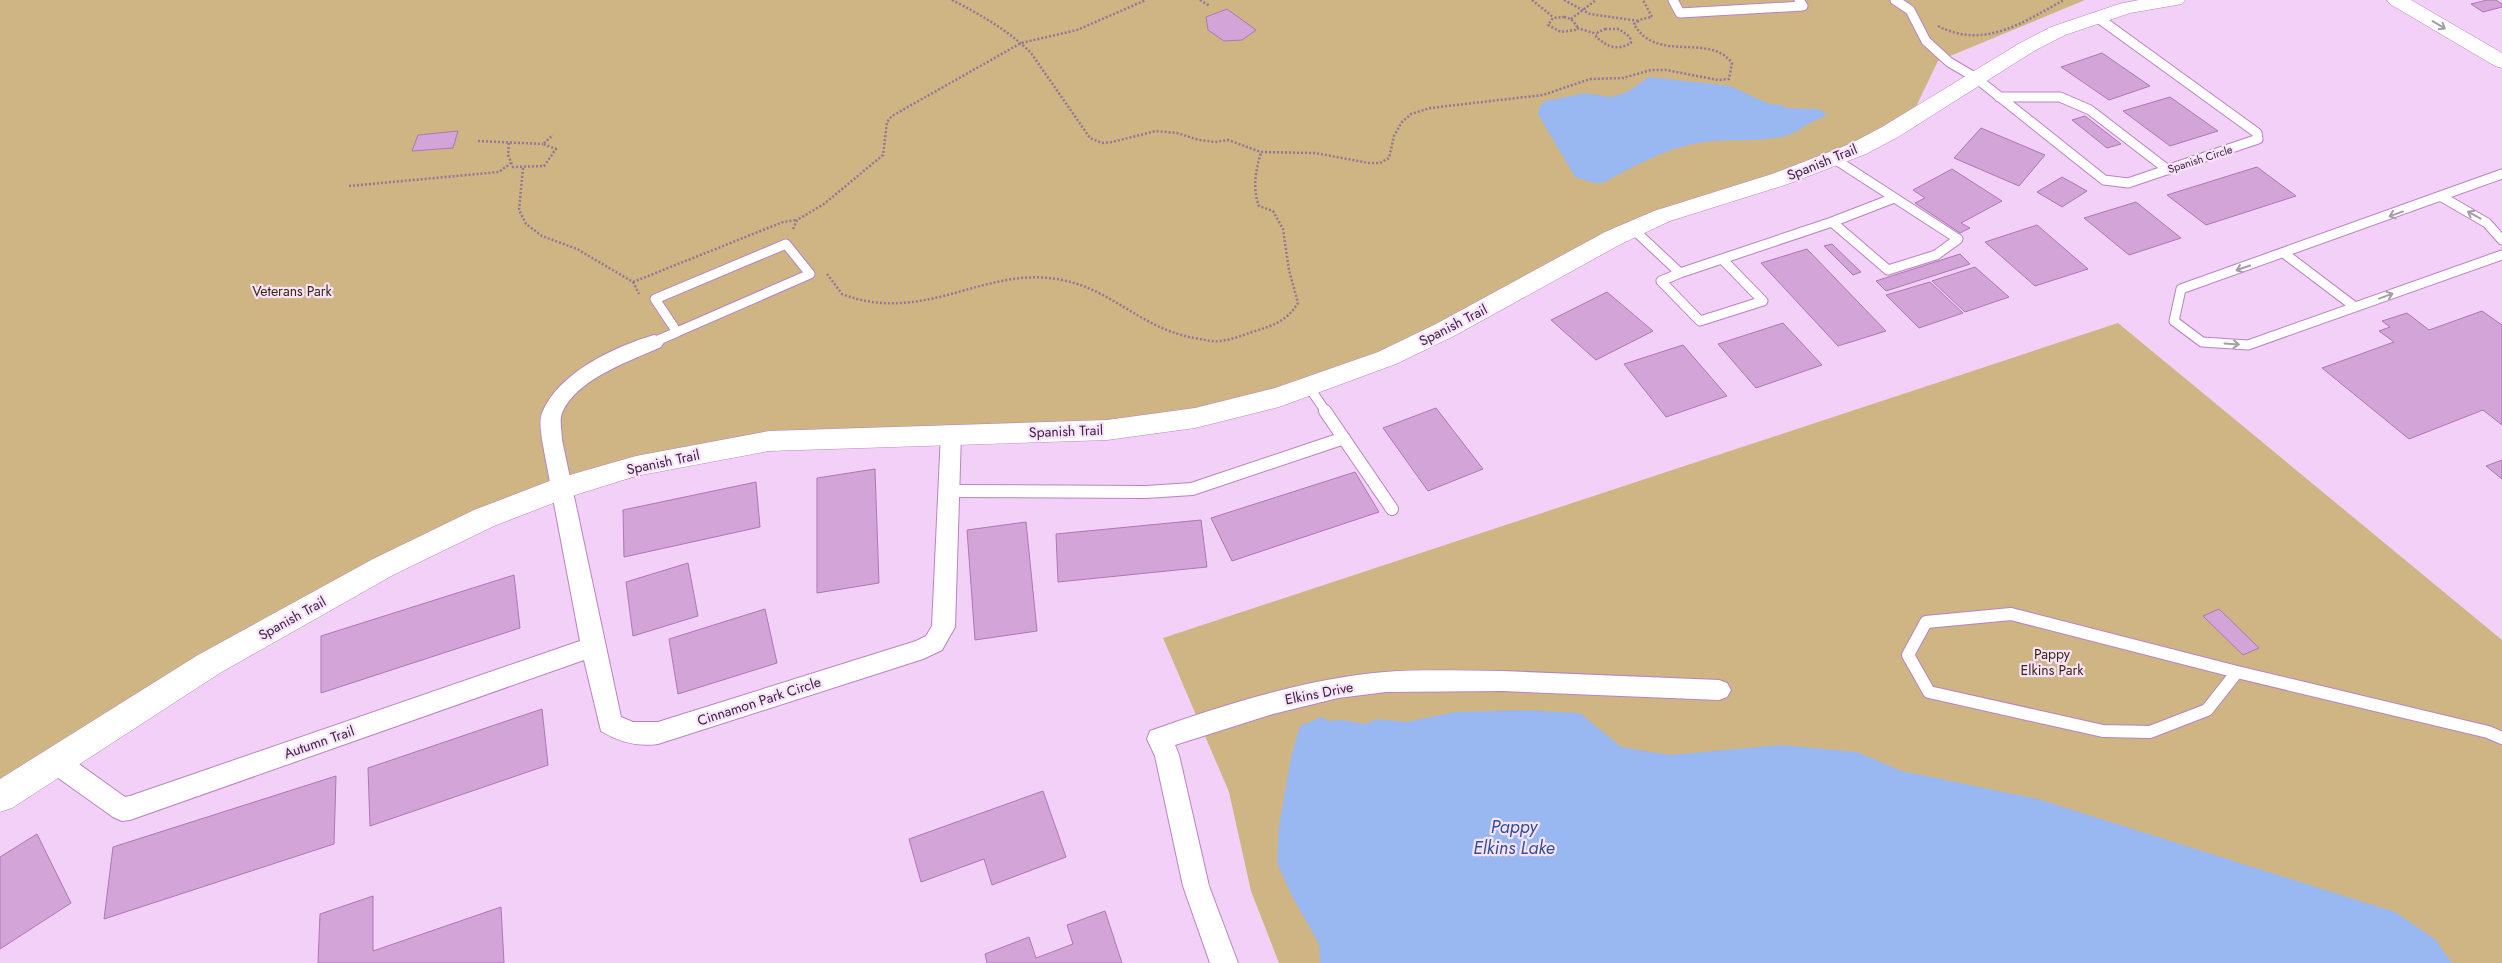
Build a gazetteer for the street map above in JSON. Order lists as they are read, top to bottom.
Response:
{
  "streets": {
    "street": [
      "Spanish Trail",
      "Elkins Drive",
      "Cinnamon Park Circle",
      "Autumn Trail"
    ],
    "lane": ["Spanish Circle"]
  },
  "crossings": [
    ["Spanish Circle", "Spanish Trail"],
    ["Spanish Trail", "Cinnamon Park Circle"],
    ["Spanish Trail", "Autumn Trail"],
    ["Cinnamon Park Circle", "Autumn Trail"]
  ],
  "water": ["Pappy Elkins Lake"],
  "parks": ["Veterans Park", "Pappy Elkins Park"]
}
